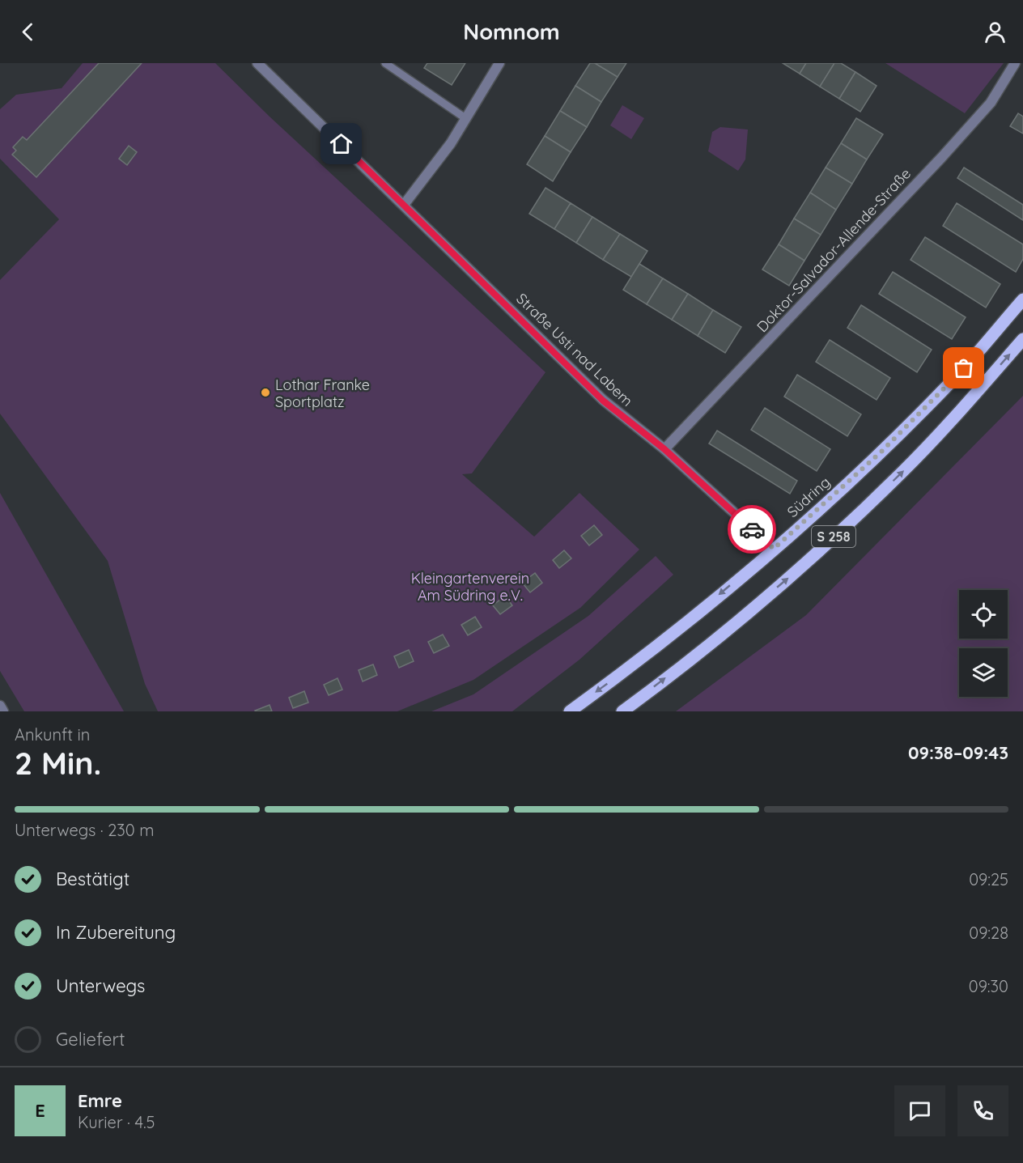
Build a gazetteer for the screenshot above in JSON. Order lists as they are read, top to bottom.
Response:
{
  "streets": {
    "main road": ["Südring", "S 258"],
    "street": ["Doktor-Salvador-Allende-Straße", "Straße Usti nad Labem"]
  },
  "crossings": [
    ["Doktor-Salvador-Allende-Straße", "Straße Usti nad Labem"],
    ["Straße Usti nad Labem", "Südring"]
  ],
  "parks": ["Kleingartenverein Am Südring e.V."],
  "places": ["Lothar Franke Sportplatz"],
  "page": {
    "header": "Nomnom",
    "heading": ["2 Min.", "Ankunft in", "09:38–09:43"],
    "panel": ["Emre", "Kurier · 4.5"],
    "bar": "Unterwegs · 230 m",
    "list": [
      ["Bestätigt", "09:25"],
      ["In Zubereitung", "09:28"],
      ["Unterwegs", "09:30"],
      "Geliefert"
    ],
    "round": "E"
  }
}
